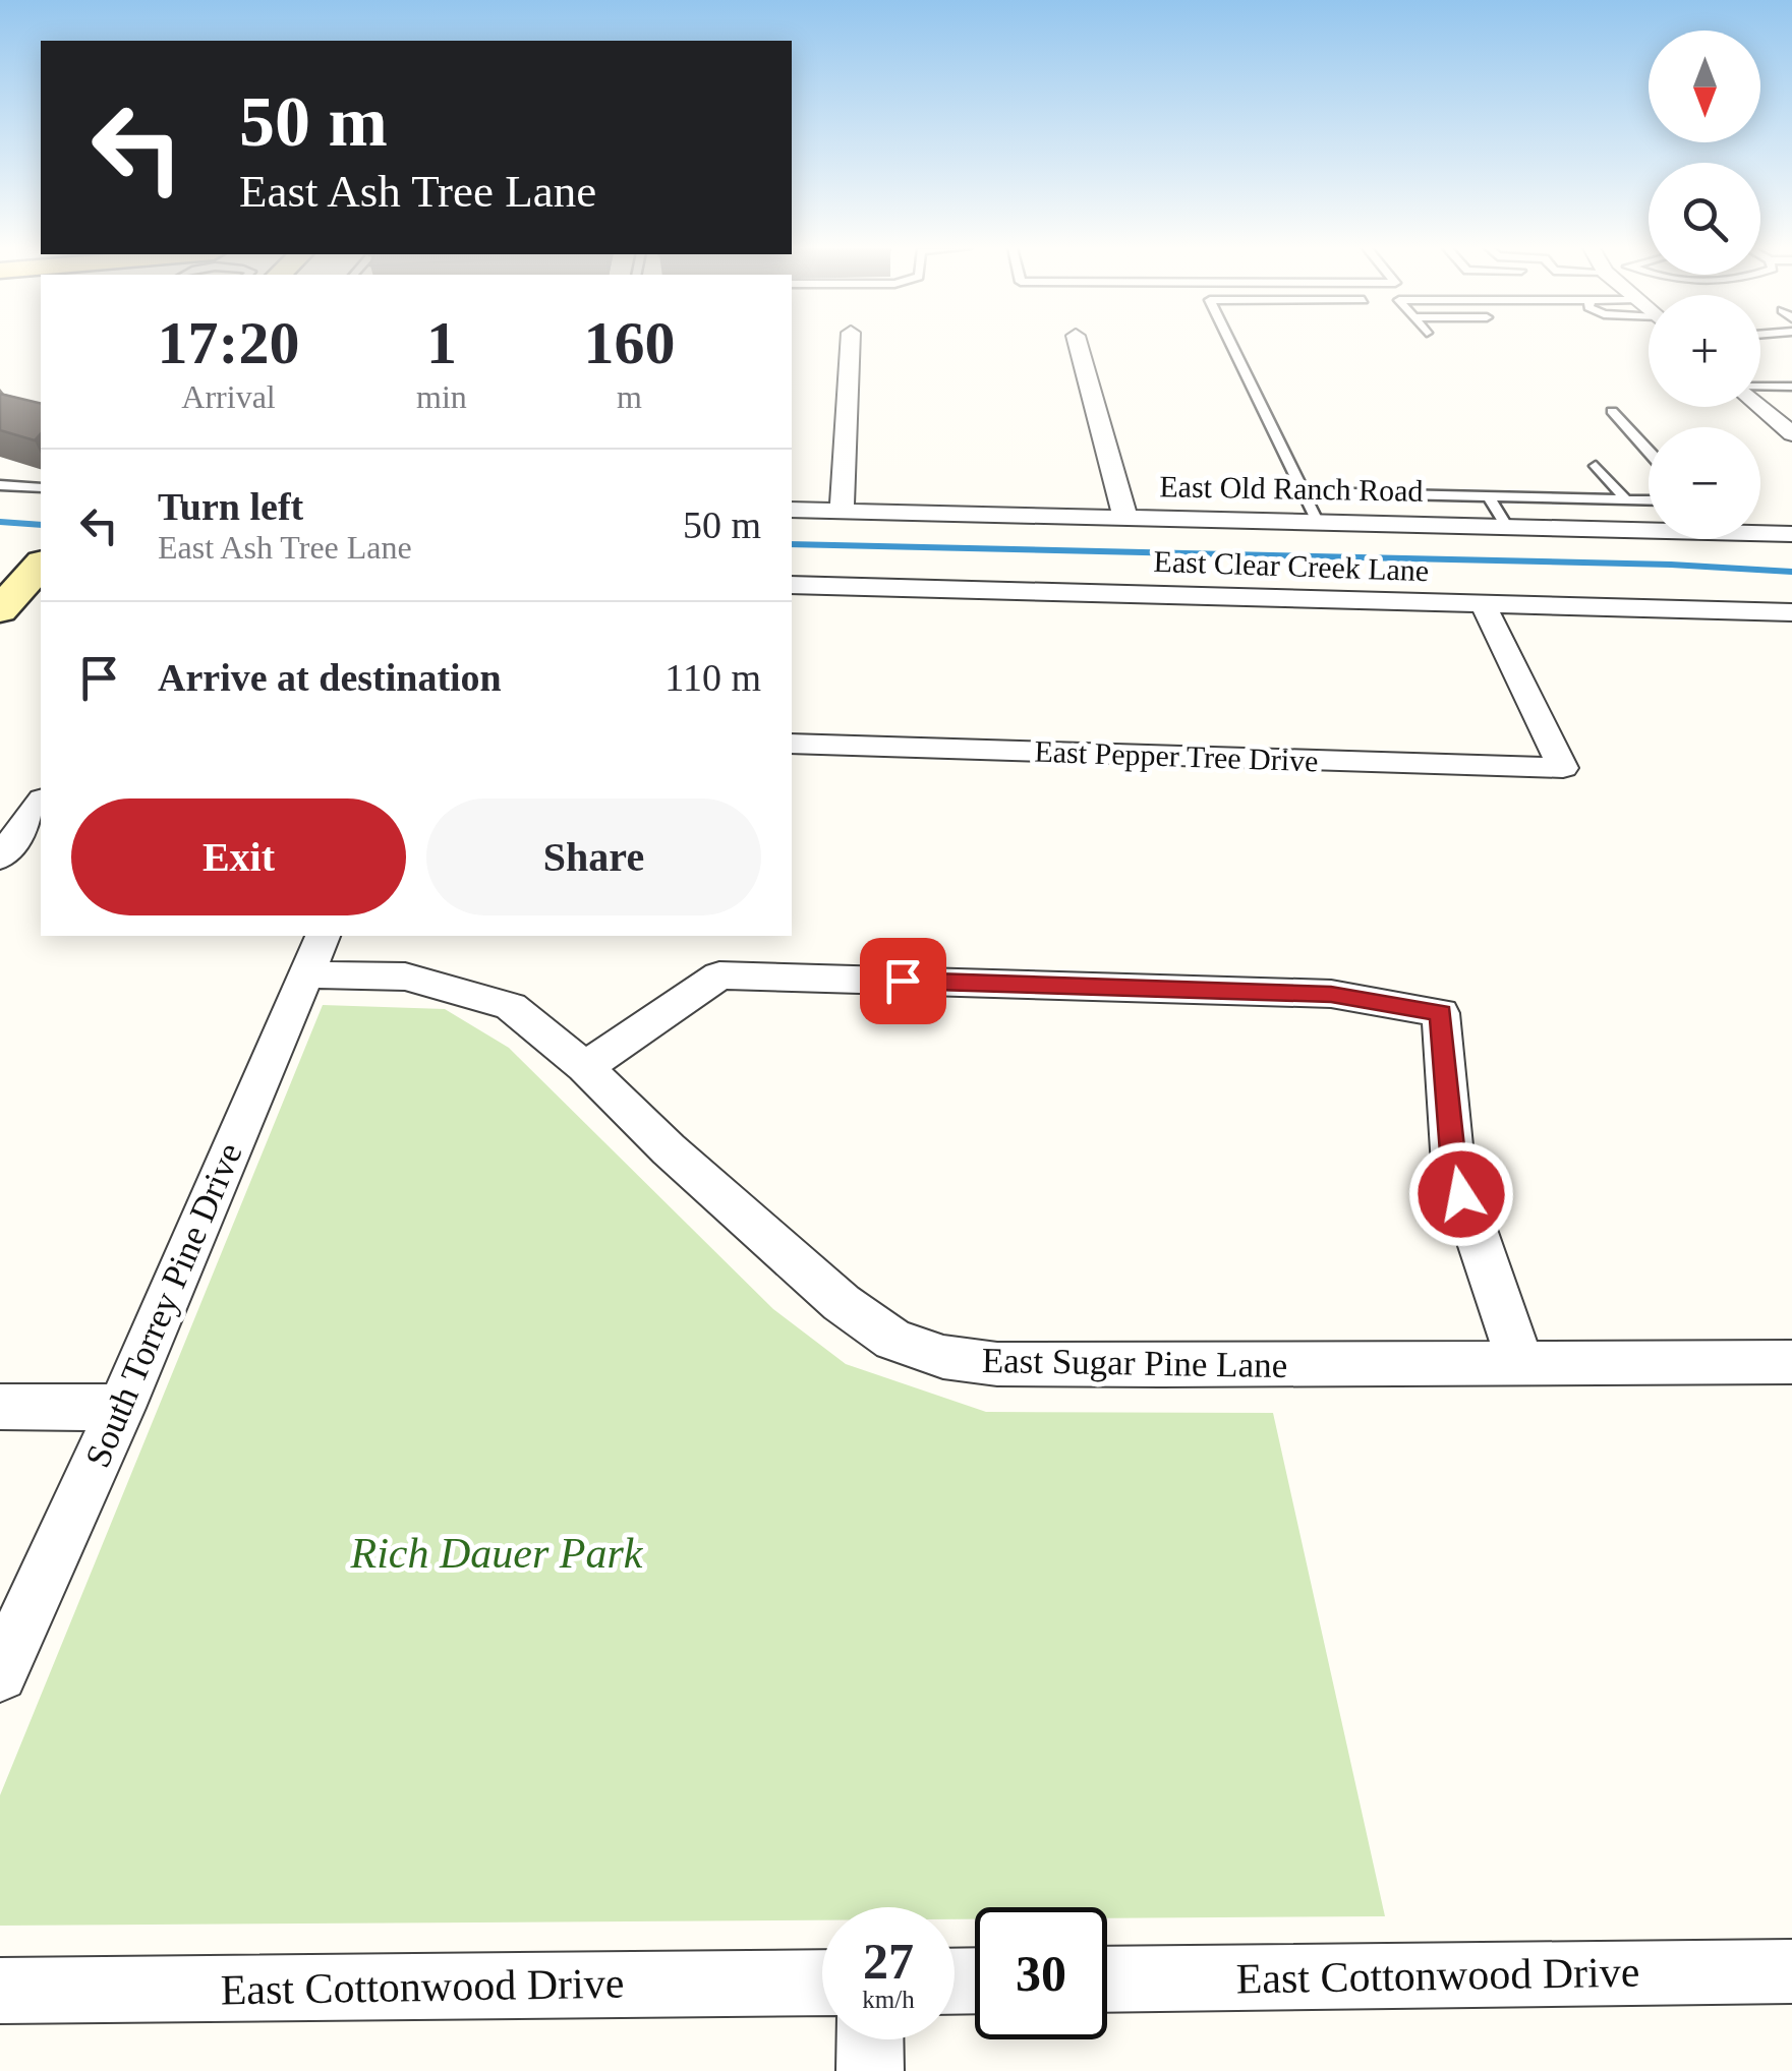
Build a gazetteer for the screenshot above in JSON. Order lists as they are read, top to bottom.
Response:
{
  "streets": {
    "street": [
      "East Old Ranch Road",
      "East Clear Creek Lane",
      "East Pepper Tree Drive",
      "South Torrey Pine Drive",
      "East Sugar Pine Lane",
      "East Cottonwood Drive"
    ]
  },
  "crossings": [
    ["East Clear Creek Lane", "East Pepper Tree Drive"],
    ["South Torrey Pine Drive", "East Sugar Pine Lane"]
  ],
  "parks": ["Rich Dauer Park"],
  "north": "bottom",
  "page": {
    "map_buttons": ["+", "−"],
    "turn": ["50 m", "East Ash Tree Lane"],
    "eta": [
      "17:20",
      "Arrival",
      "1",
      "min",
      "160",
      "m"
    ],
    "list": [
      {
        "name": "Turn left",
        "note": "East Ash Tree Lane",
        "value": "50 m"
      },
      {
        "name": "Arrive at destination",
        "value": "110 m"
      }
    ],
    "buttons": ["Exit", "Share"],
    "speed": "27 km/h",
    "limit": "30"
  }
}
